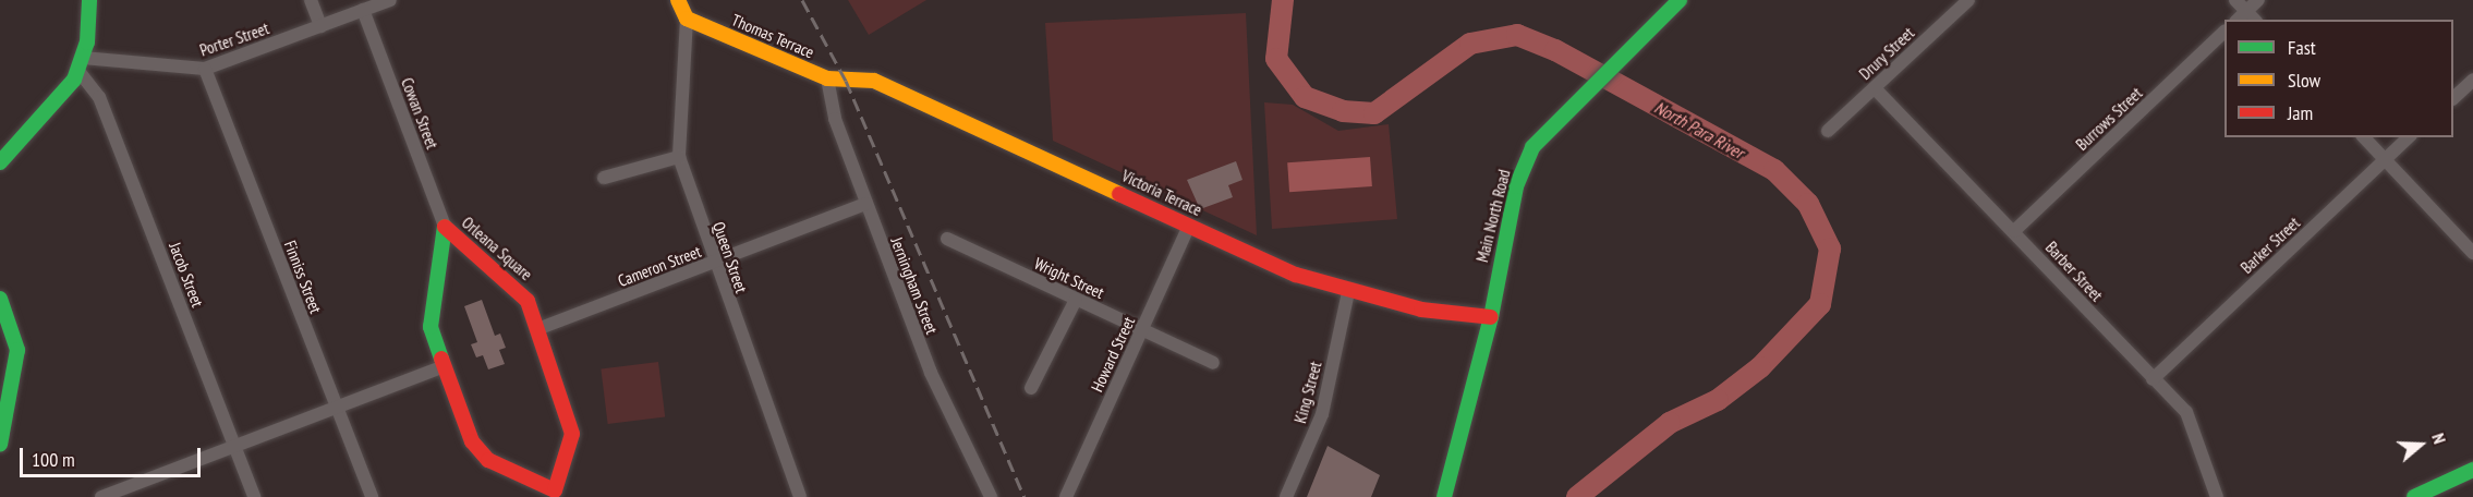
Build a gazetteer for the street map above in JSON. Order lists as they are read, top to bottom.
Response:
{
  "streets": {
    "street": [
      "Thomas Terrace",
      "Porter Street",
      "Drury Street",
      "Cowan Street",
      "Burrows Street",
      "Victoria Terrace",
      "Main North Road",
      "Barker Street",
      "Orleana Square",
      "Queen Street",
      "Cameron Street",
      "Barber Street",
      "Jacob Street",
      "Finniss Street",
      "Wright Street",
      "Jerningham Street",
      "Howard Street",
      "King Street"
    ]
  },
  "crossings": [
    ["Thomas Terrace", "Victoria Terrace"],
    ["Thomas Terrace", "Queen Street"],
    ["Thomas Terrace", "Jerningham Street"],
    ["Porter Street", "Cowan Street"],
    ["Porter Street", "Jacob Street"],
    ["Porter Street", "Finniss Street"],
    ["Drury Street", "Barber Street"],
    ["Cowan Street", "Orleana Square"],
    ["Burrows Street", "Barber Street"],
    ["Victoria Terrace", "Main North Road"],
    ["Victoria Terrace", "Jerningham Street"],
    ["Victoria Terrace", "Howard Street"],
    ["Victoria Terrace", "King Street"],
    ["Barker Street", "Barber Street"],
    ["Orleana Square", "Cameron Street"],
    ["Queen Street", "Cameron Street"],
    ["Cameron Street", "Jerningham Street"],
    ["Wright Street", "Howard Street"]
  ],
  "water": ["North Para River"],
  "legend": ["Fast", "Slow", "Jam"],
  "scale_bar": "100 m",
  "north": "right"
}
